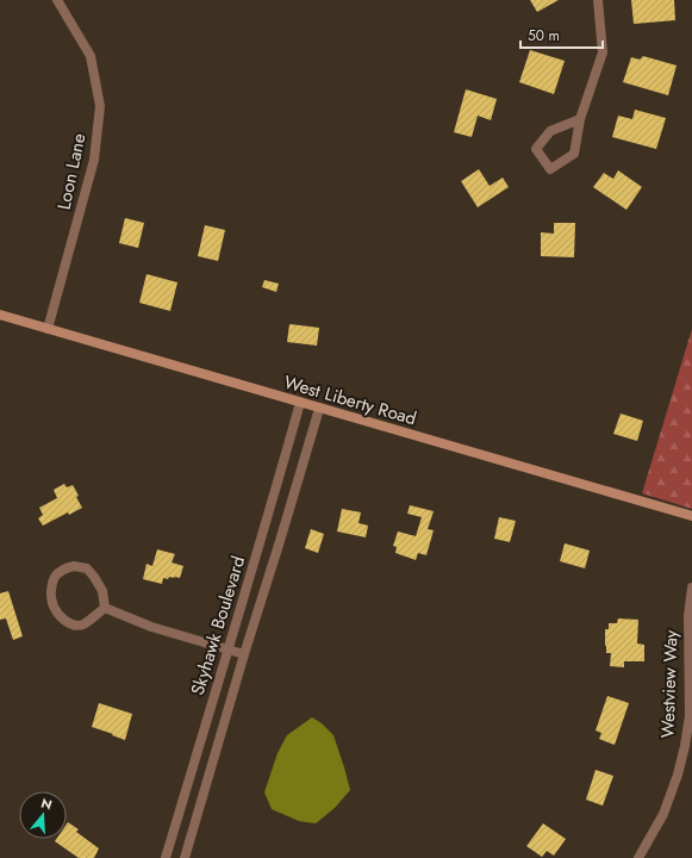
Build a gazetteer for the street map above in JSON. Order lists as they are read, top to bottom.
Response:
{
  "streets": {
    "main road": ["West Liberty Road"],
    "street": ["Loon Lane", "Skyhawk Boulevard", "Westview Way"]
  },
  "crossings": [
    ["Loon Lane", "West Liberty Road"],
    ["West Liberty Road", "Skyhawk Boulevard"]
  ],
  "scale_bar": "50 m",
  "north": "top"
}
